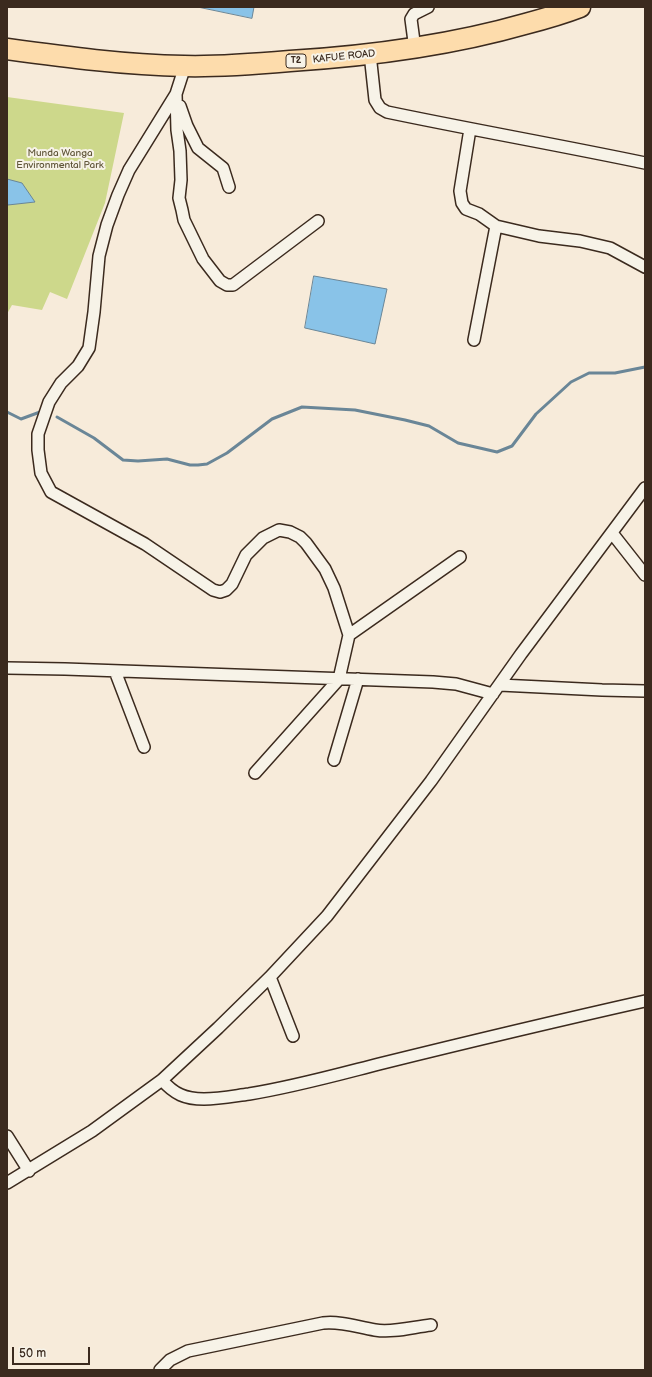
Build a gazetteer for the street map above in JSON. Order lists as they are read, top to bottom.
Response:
{
  "streets": {
    "highway": ["KAFUE ROAD", "T2"]
  },
  "parks": ["Munda Wanga Environmental Park"],
  "scale_bar": "50 m"
}
